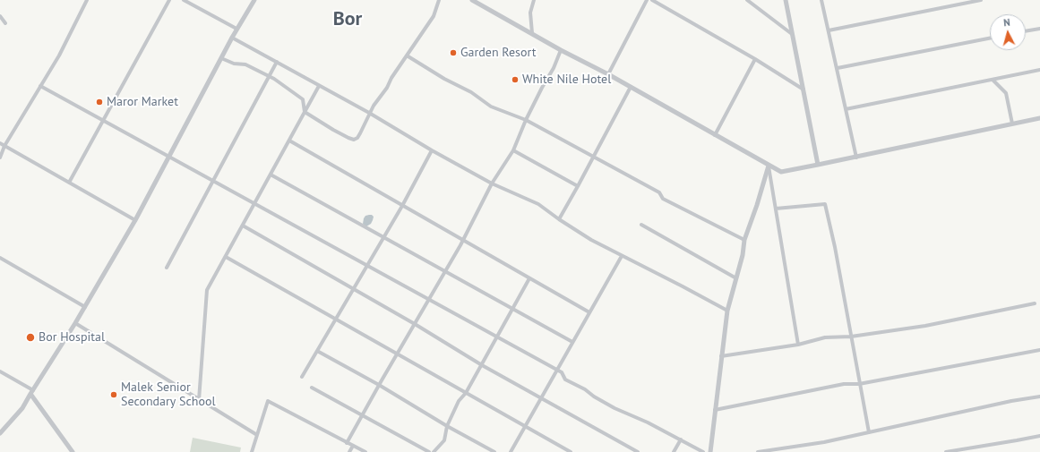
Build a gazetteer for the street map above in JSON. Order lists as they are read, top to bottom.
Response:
{
  "districts": ["Bor"],
  "places": [
    "Garden Resort",
    "White Nile Hotel",
    "Maror Market",
    "Bor Hospital",
    "Malek Senior Secondary School"
  ],
  "north": "top"
}
